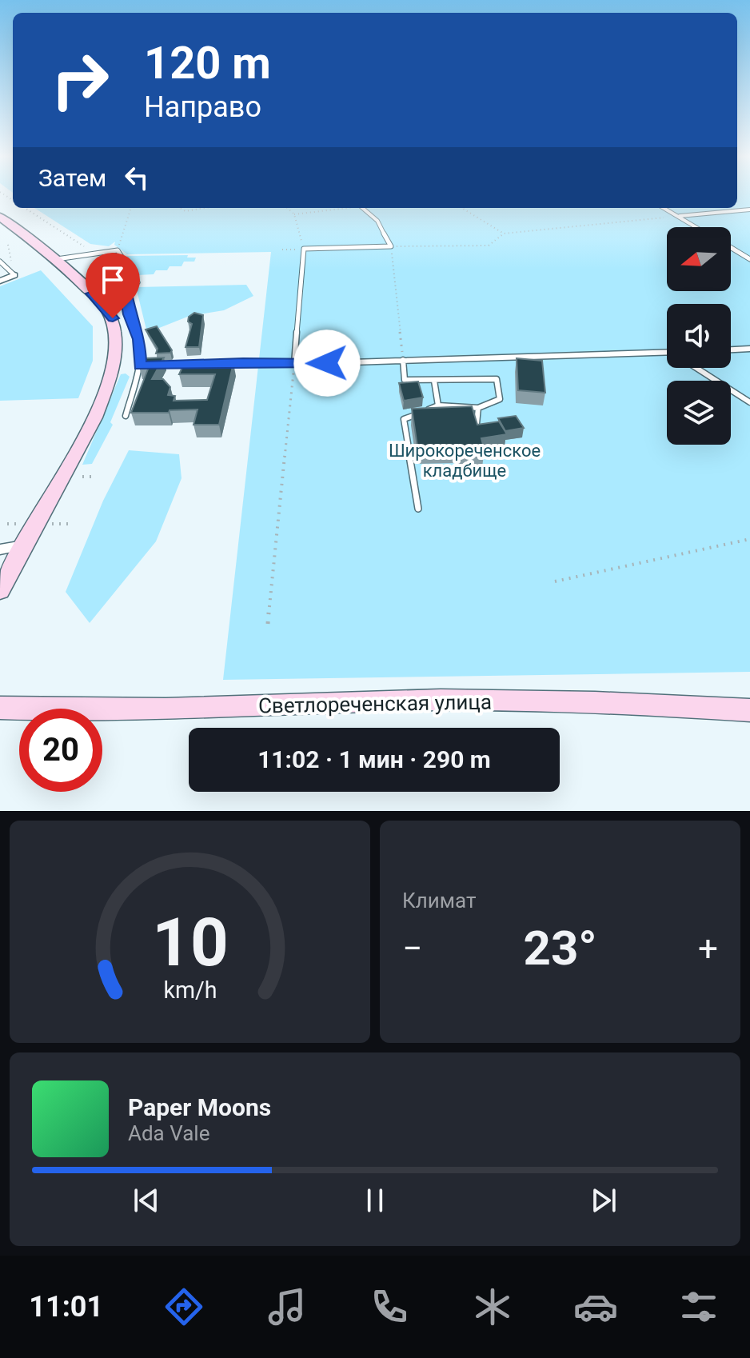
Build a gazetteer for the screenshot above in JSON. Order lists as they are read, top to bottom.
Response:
{
  "streets": {
    "main road": ["Светлореченская улица"]
  },
  "parks": ["Широкореченское кладбище"],
  "north": "left",
  "page": {
    "turn": ["120 m", "Направо"],
    "then": "Затем",
    "limit": "20",
    "trip": "11:02 · 1 мин · 290 m",
    "tile": "Климат",
    "heat": ["−", "23°", "+"],
    "song": ["Paper Moons", "Ada Vale"],
    "tabs": "11:01",
    "gauge": ["10", "km/h"]
  }
}
